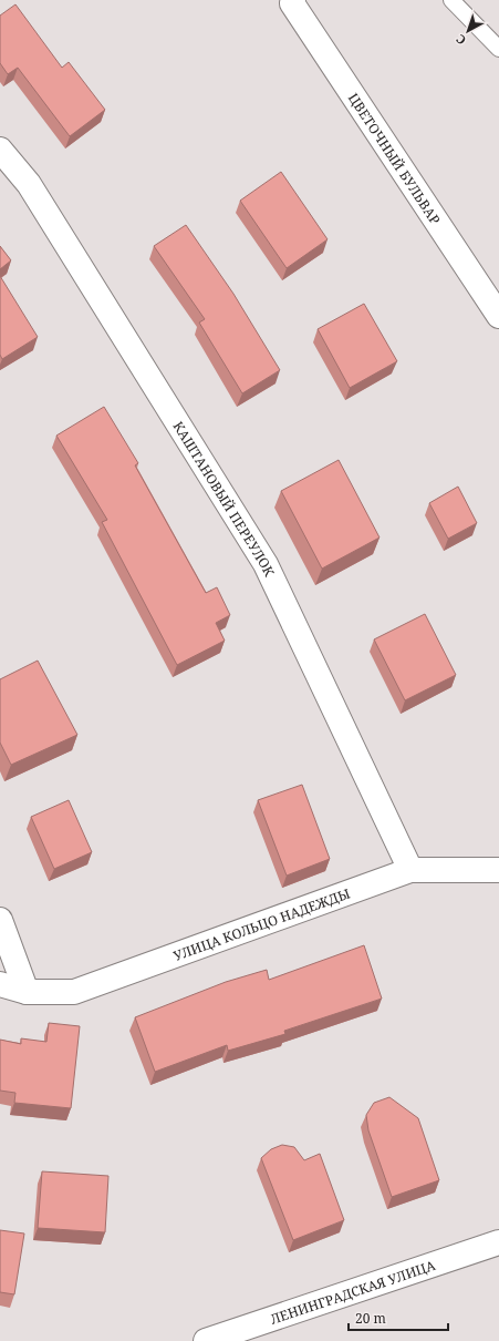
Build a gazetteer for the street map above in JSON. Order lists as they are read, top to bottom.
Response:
{
  "streets": {
    "street": [
      "ЦВЕТОЧНЫЙ БУЛЬВАР",
      "КАШТАНОВЫЙ ПЕРЕУЛОК",
      "УЛИЦА КОЛЬЦО НАДЕЖДЫ",
      "ЛЕНИНГРАДСКАЯ УЛИЦА"
    ]
  },
  "crossings": [
    ["КАШТАНОВЫЙ ПЕРЕУЛОК", "УЛИЦА КОЛЬЦО НАДЕЖДЫ"]
  ],
  "scale_bar": "20 m",
  "north": "bottom left"
}
